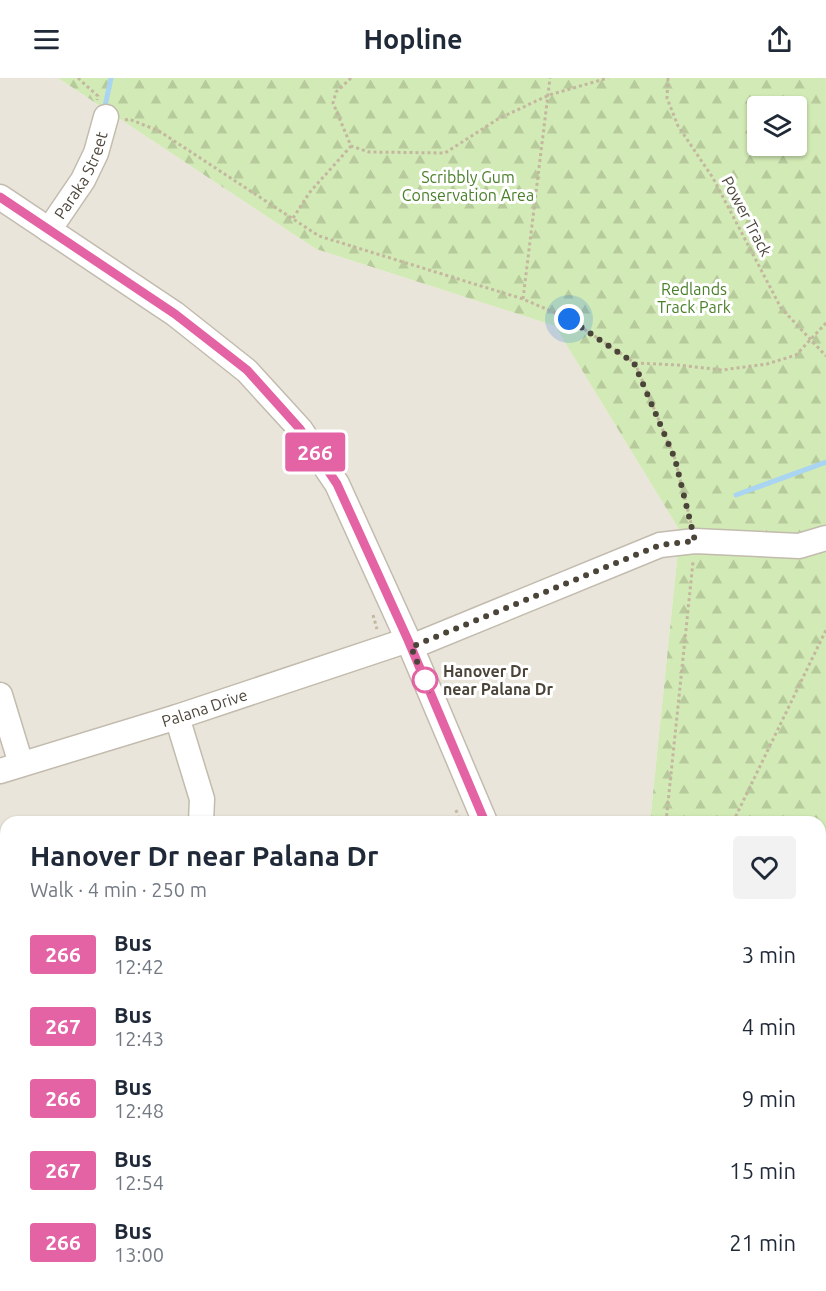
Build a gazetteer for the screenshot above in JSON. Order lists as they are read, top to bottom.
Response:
{
  "streets": {
    "street": ["Paraka Street", "Palana Drive"],
    "path": ["Power Track"]
  },
  "parks": ["Scribbly Gum Conservation Area", "Redlands Track Park"],
  "places": ["Hanover Dr near Palana Dr"],
  "lines": ["bus line 266"],
  "page": {
    "header": "Hopline",
    "on_map": "266",
    "heading": ["Hanover Dr near Palana Dr", "Walk · 4 min · 250 m"],
    "list": [
      {
        "mark": "266",
        "name": "Bus",
        "note": "12:42",
        "value": "3 min"
      },
      {
        "mark": "267",
        "name": "Bus",
        "note": "12:43",
        "value": "4 min"
      },
      {
        "mark": "266",
        "name": "Bus",
        "note": "12:48",
        "value": "9 min"
      },
      {
        "mark": "267",
        "name": "Bus",
        "note": "12:54",
        "value": "15 min"
      },
      {
        "mark": "266",
        "name": "Bus",
        "note": "13:00",
        "value": "21 min"
      }
    ]
  }
}
